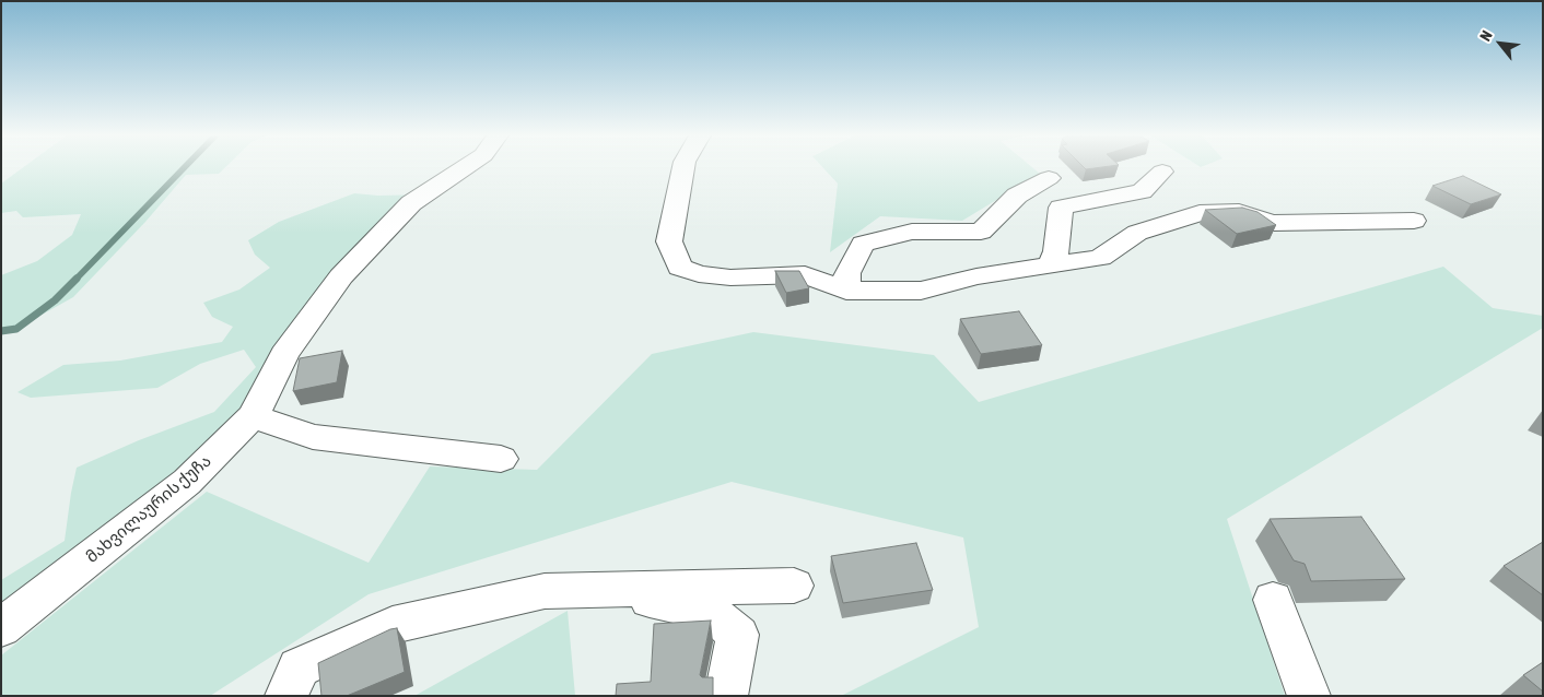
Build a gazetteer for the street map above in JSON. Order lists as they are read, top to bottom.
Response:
{
  "streets": {
    "street": ["მახვილაურის ქუჩა"]
  },
  "north": "top left"
}
